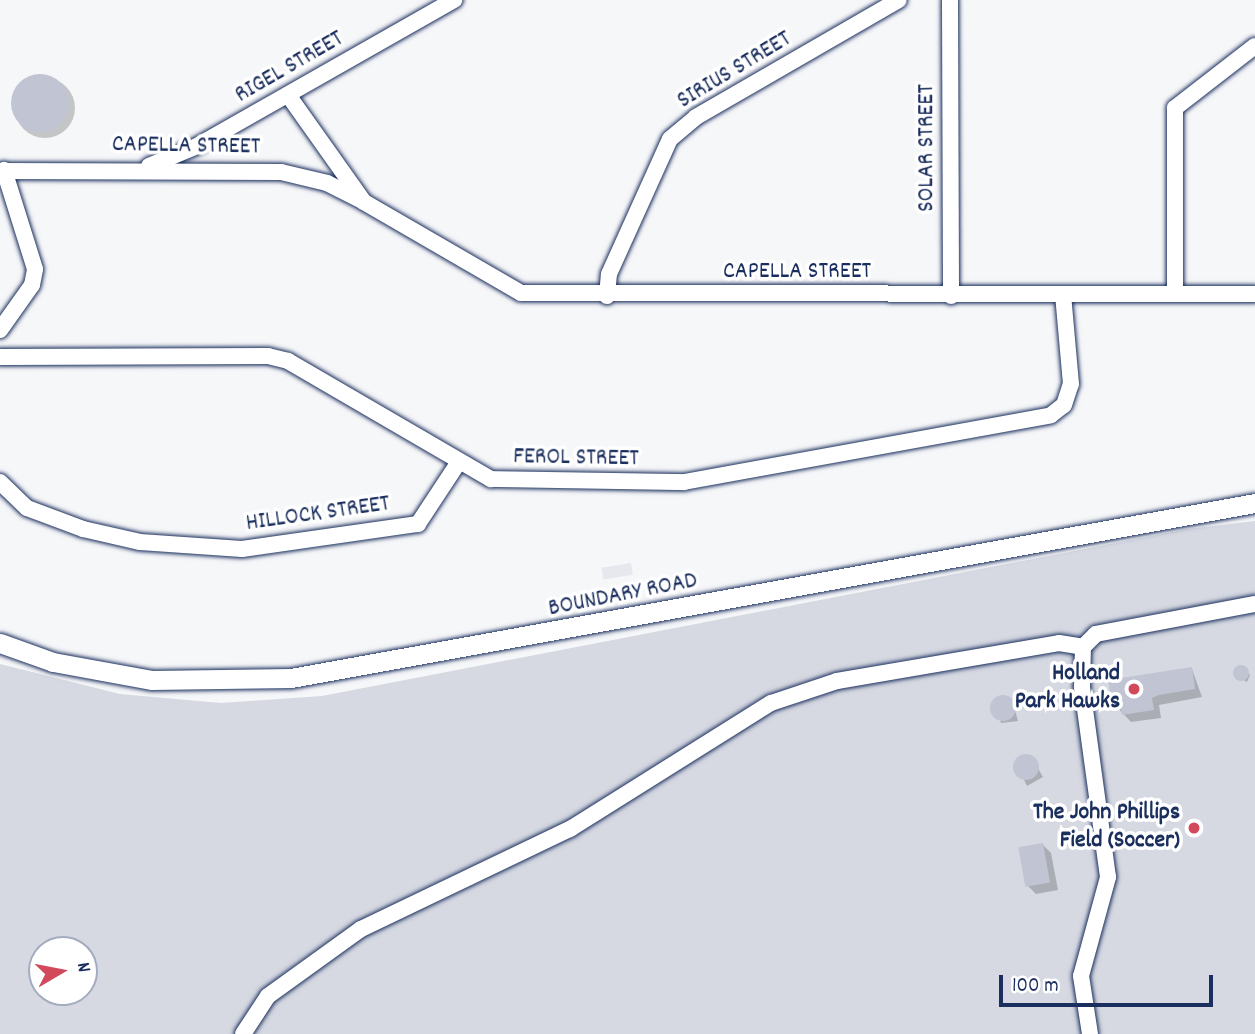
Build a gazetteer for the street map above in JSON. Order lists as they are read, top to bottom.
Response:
{
  "streets": {
    "main road": ["BOUNDARY ROAD"],
    "street": [
      "RIGEL STREET",
      "SIRIUS STREET",
      "CAPELLA STREET",
      "SOLAR STREET",
      "FEROL STREET",
      "HILLOCK STREET"
    ]
  },
  "crossings": [
    ["RIGEL STREET", "CAPELLA STREET"],
    ["SIRIUS STREET", "CAPELLA STREET"],
    ["CAPELLA STREET", "SOLAR STREET"],
    ["CAPELLA STREET", "FEROL STREET"],
    ["FEROL STREET", "HILLOCK STREET"]
  ],
  "places": ["Holland Park Hawks", "The John Phillips Field (Soccer)"],
  "scale_bar": "100 m",
  "north": "right"
}
